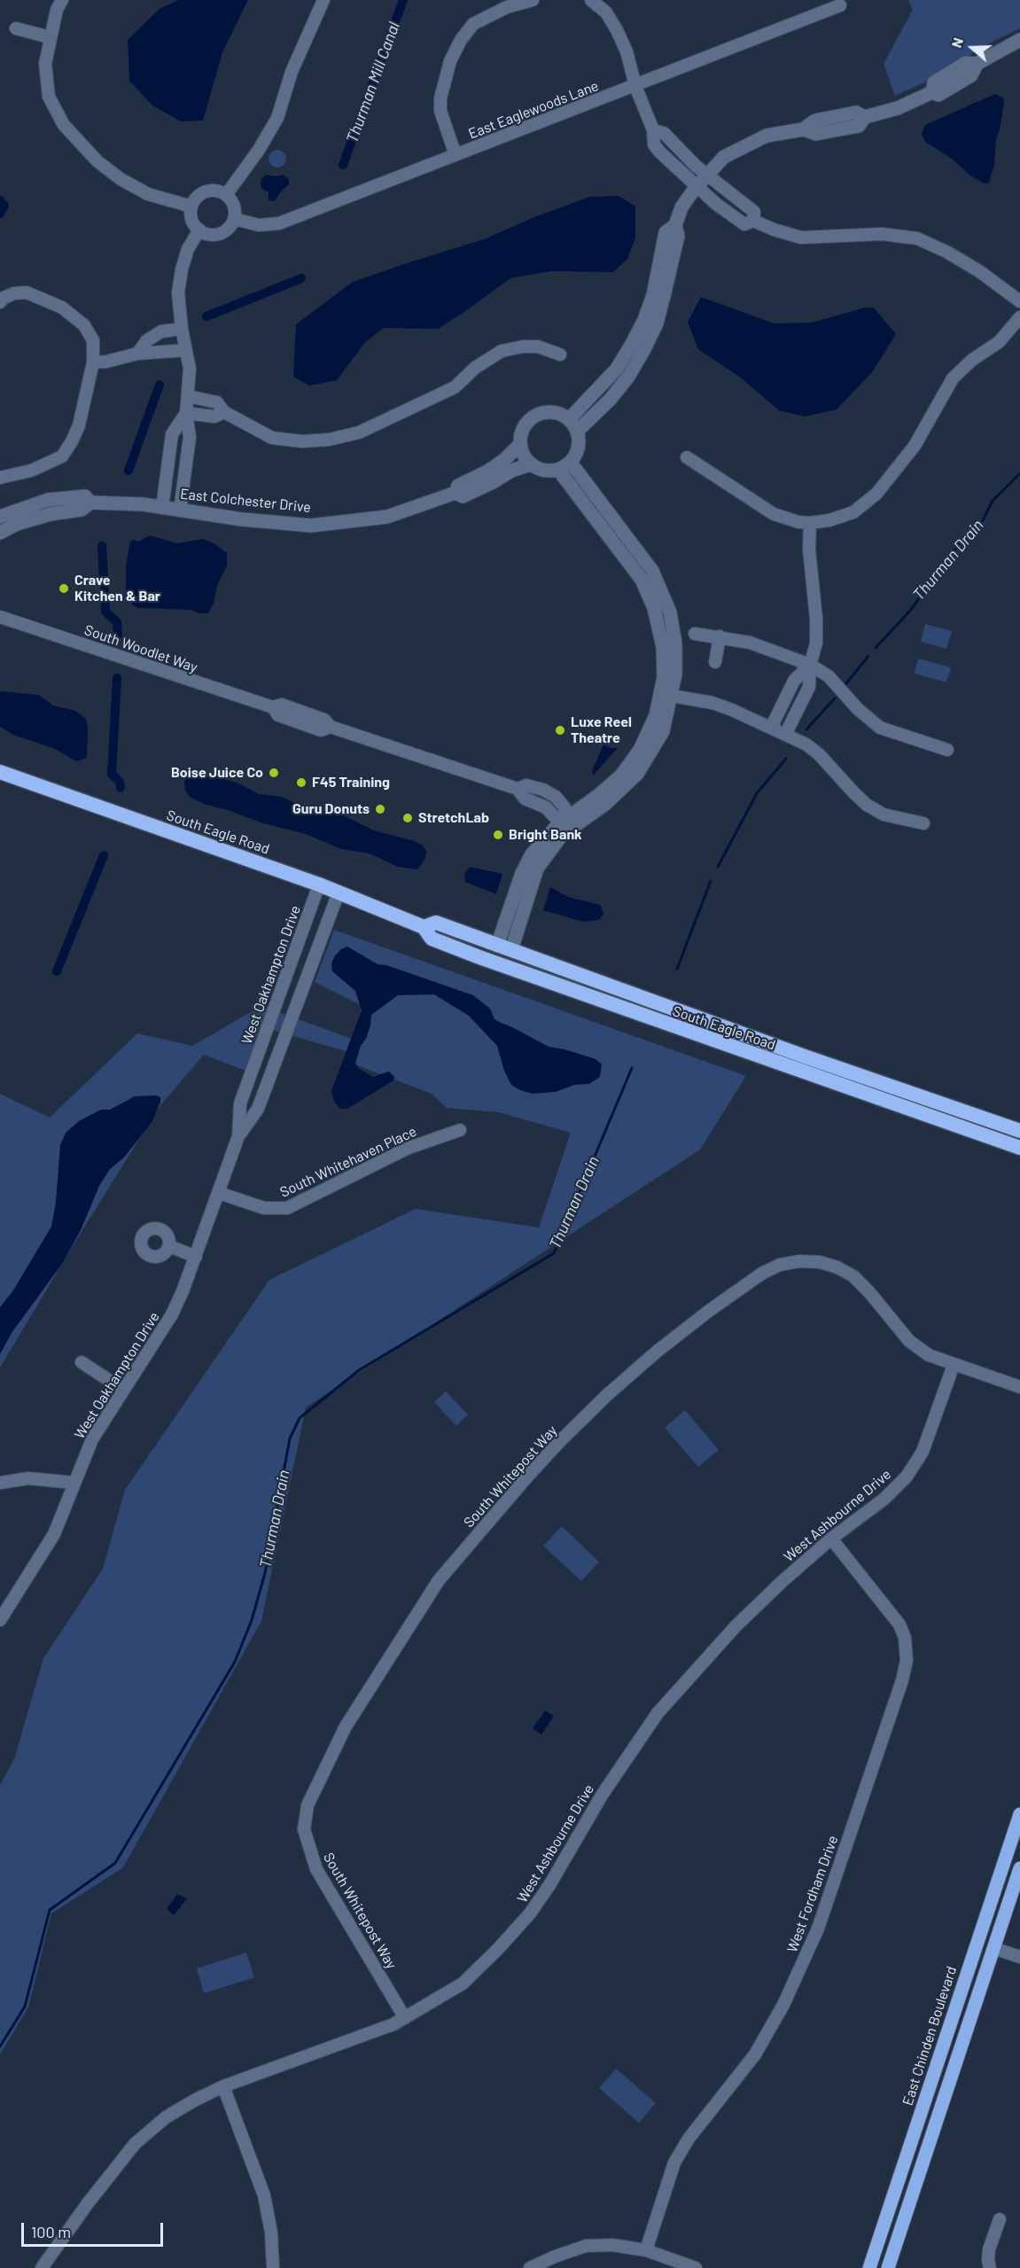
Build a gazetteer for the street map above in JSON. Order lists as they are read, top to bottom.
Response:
{
  "streets": {
    "highway": ["South Eagle Road"],
    "main road": ["East Chinden Boulevard"],
    "street": [
      "East Eaglewoods Lane",
      "East Colchester Drive",
      "South Woodlet Way",
      "West Oakhampton Drive",
      "South Whitehaven Place",
      "South Whitepost Way",
      "West Ashbourne Drive",
      "West Fordham Drive"
    ]
  },
  "crossings": [
    ["South Eagle Road", "West Oakhampton Drive"],
    ["West Oakhampton Drive", "South Whitehaven Place"],
    ["South Whitepost Way", "West Ashbourne Drive"],
    ["West Ashbourne Drive", "West Fordham Drive"]
  ],
  "water": ["Thurman Mill Canal", "Thurman Drain"],
  "places": [
    "Crave Kitchen & Bar",
    "Luxe Reel Theatre",
    "Boise Juice Co",
    "F45 Training",
    "Guru Donuts",
    "StretchLab",
    "Bright Bank"
  ],
  "scale_bar": "100 m",
  "north": "left"
}
